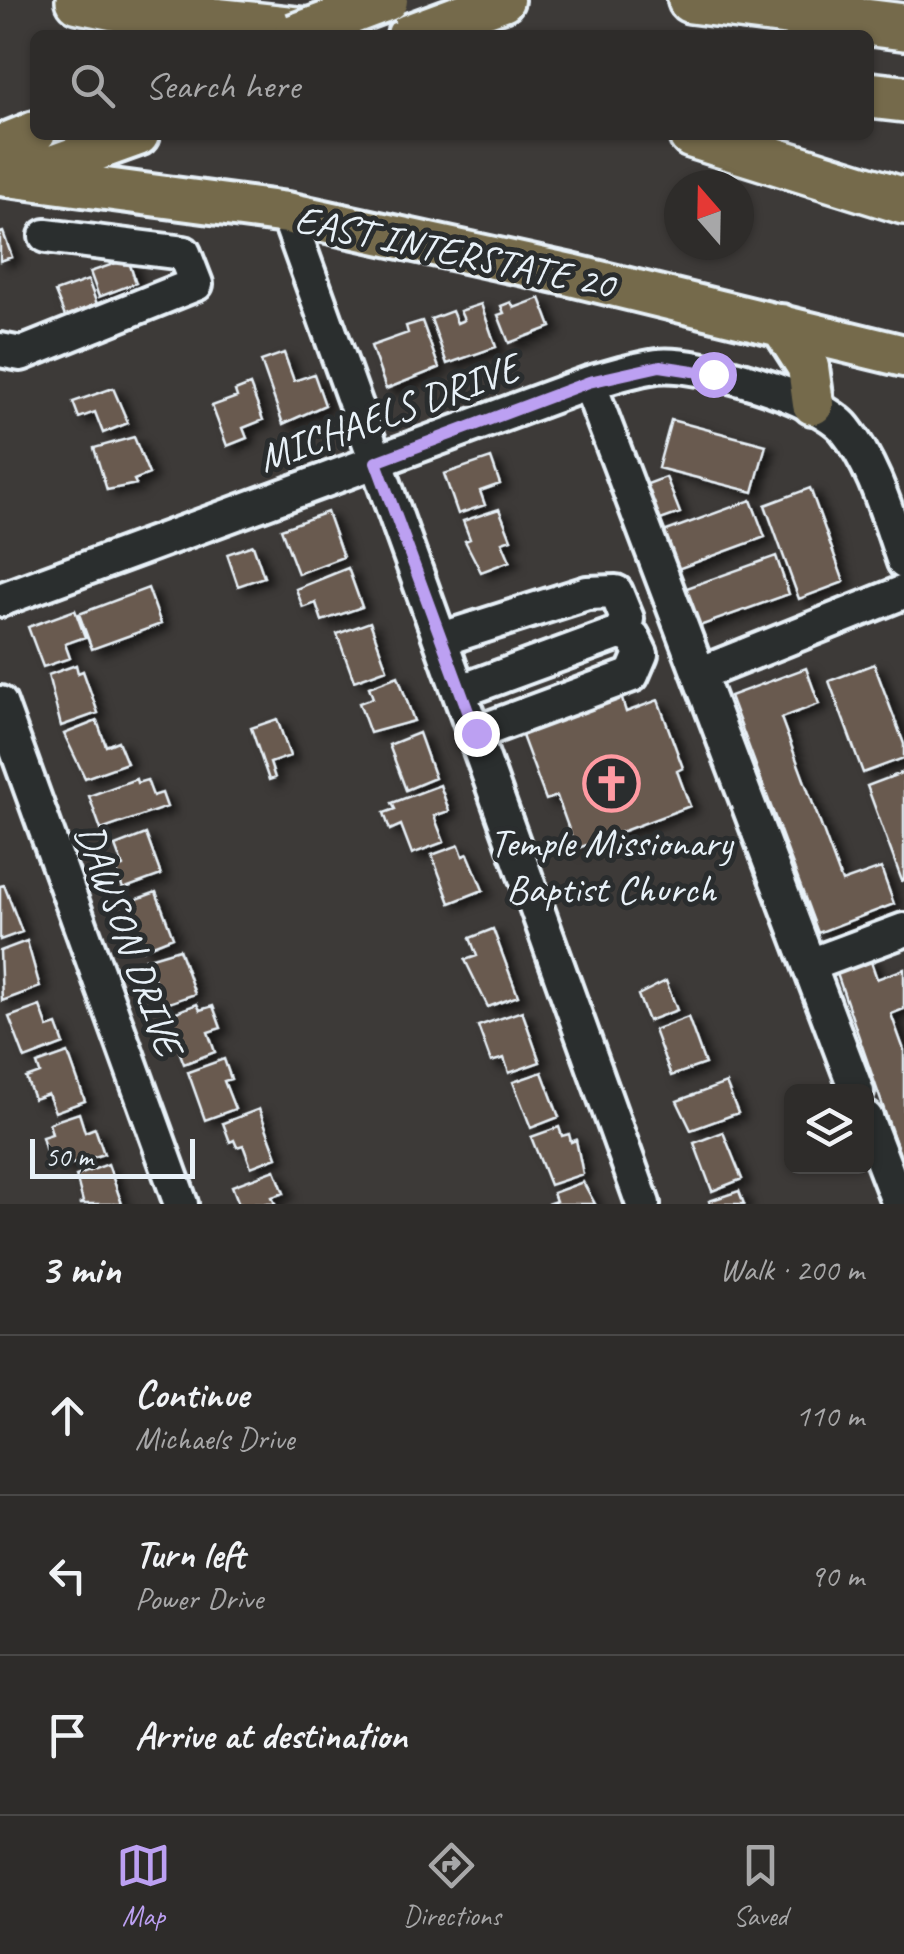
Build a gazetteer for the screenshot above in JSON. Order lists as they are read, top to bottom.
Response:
{
  "streets": {
    "main road": ["EAST INTERSTATE 20"],
    "street": ["MICHAELS DRIVE", "DAWSON DRIVE"]
  },
  "places": {
    "church": ["Temple Missionary Baptist Church"]
  },
  "scale_bar": "50 m",
  "north": "top",
  "page": {
    "search": "Search here",
    "scale": "50 m",
    "heading": ["3 min", "Walk · 200 m"],
    "list": [
      ["Continue", "Michaels Drive", "110 m"],
      ["Turn left", "Power Drive", "90 m"],
      "Arrive at destination"
    ],
    "nav": ["Map", "Directions", "Saved"]
  }
}
